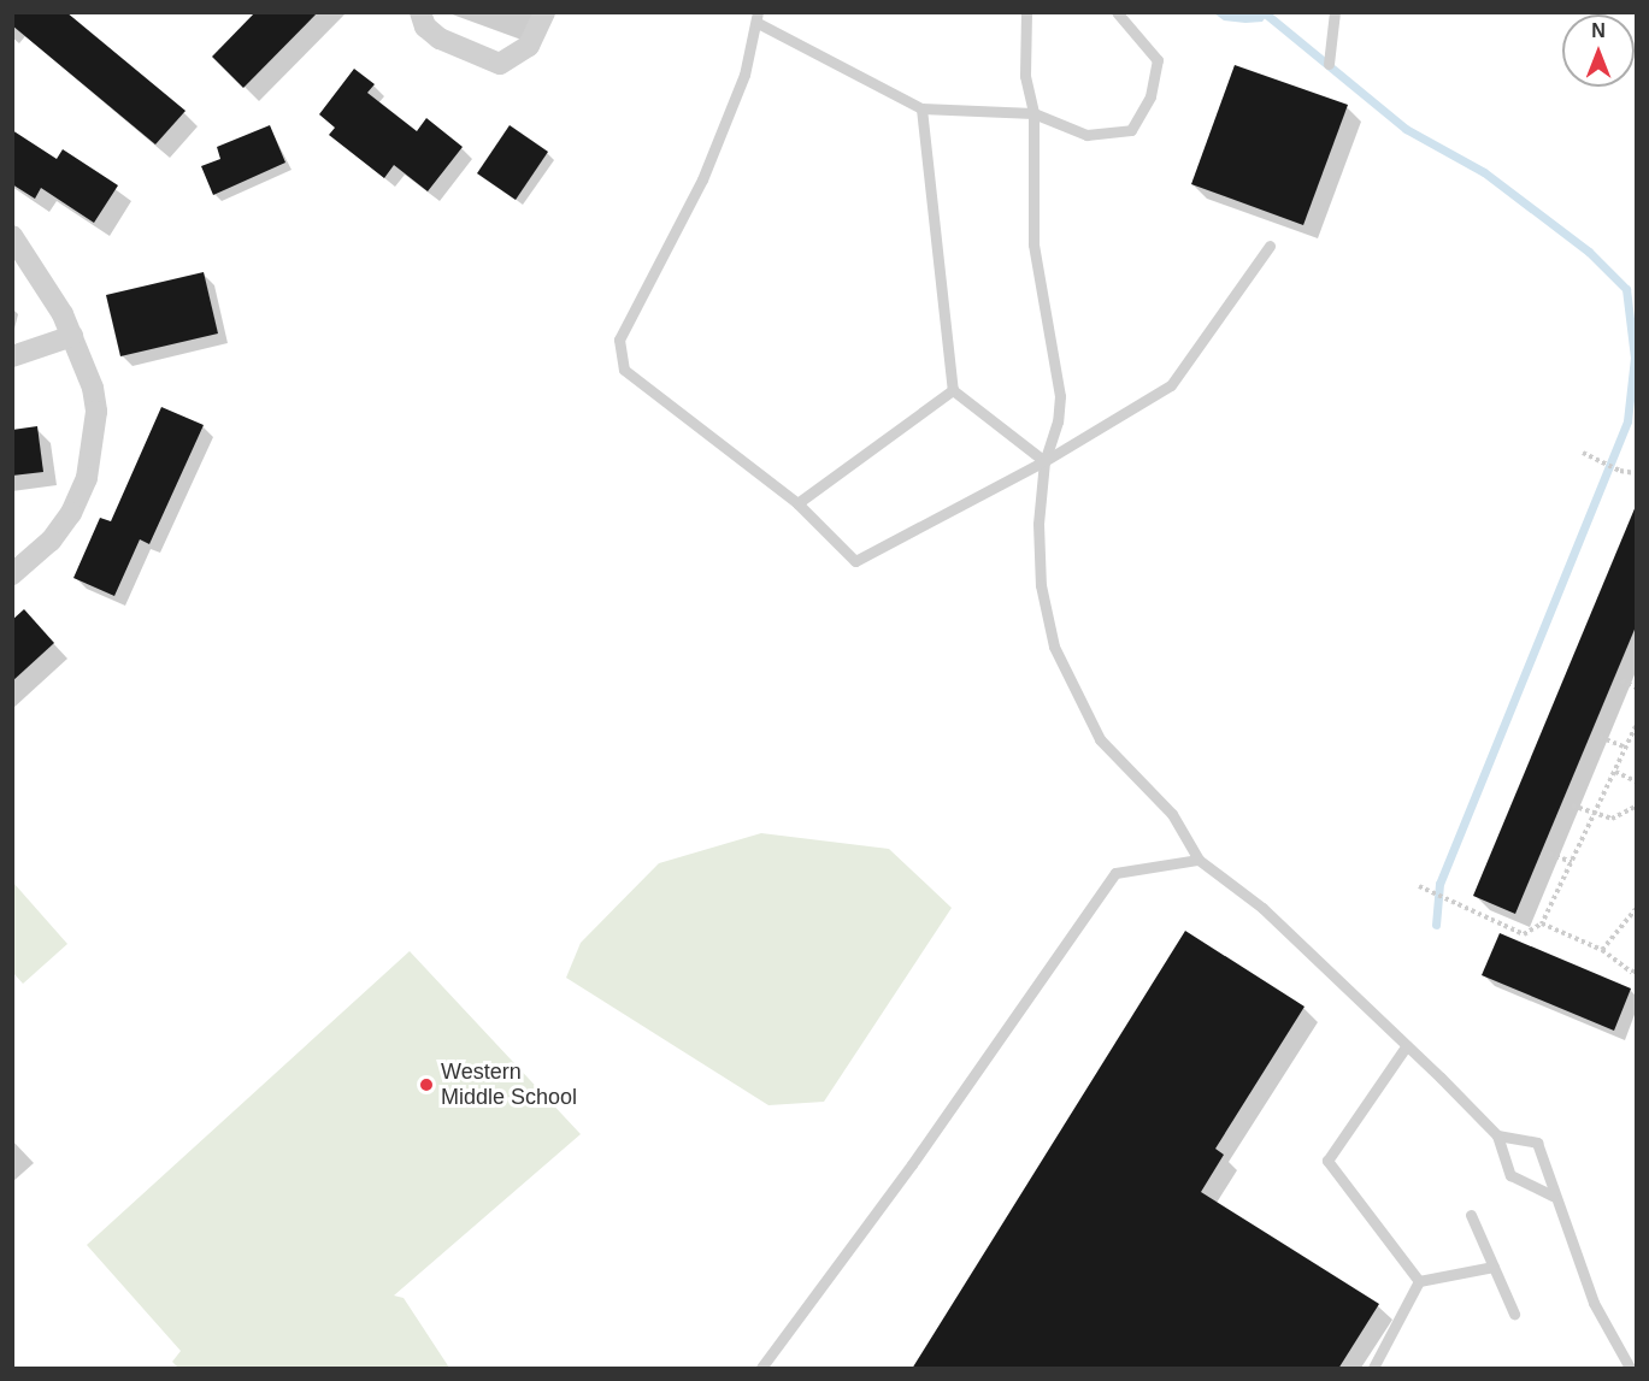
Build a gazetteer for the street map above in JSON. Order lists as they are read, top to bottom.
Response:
{
  "places": ["Western Middle School"],
  "north": "top"
}
